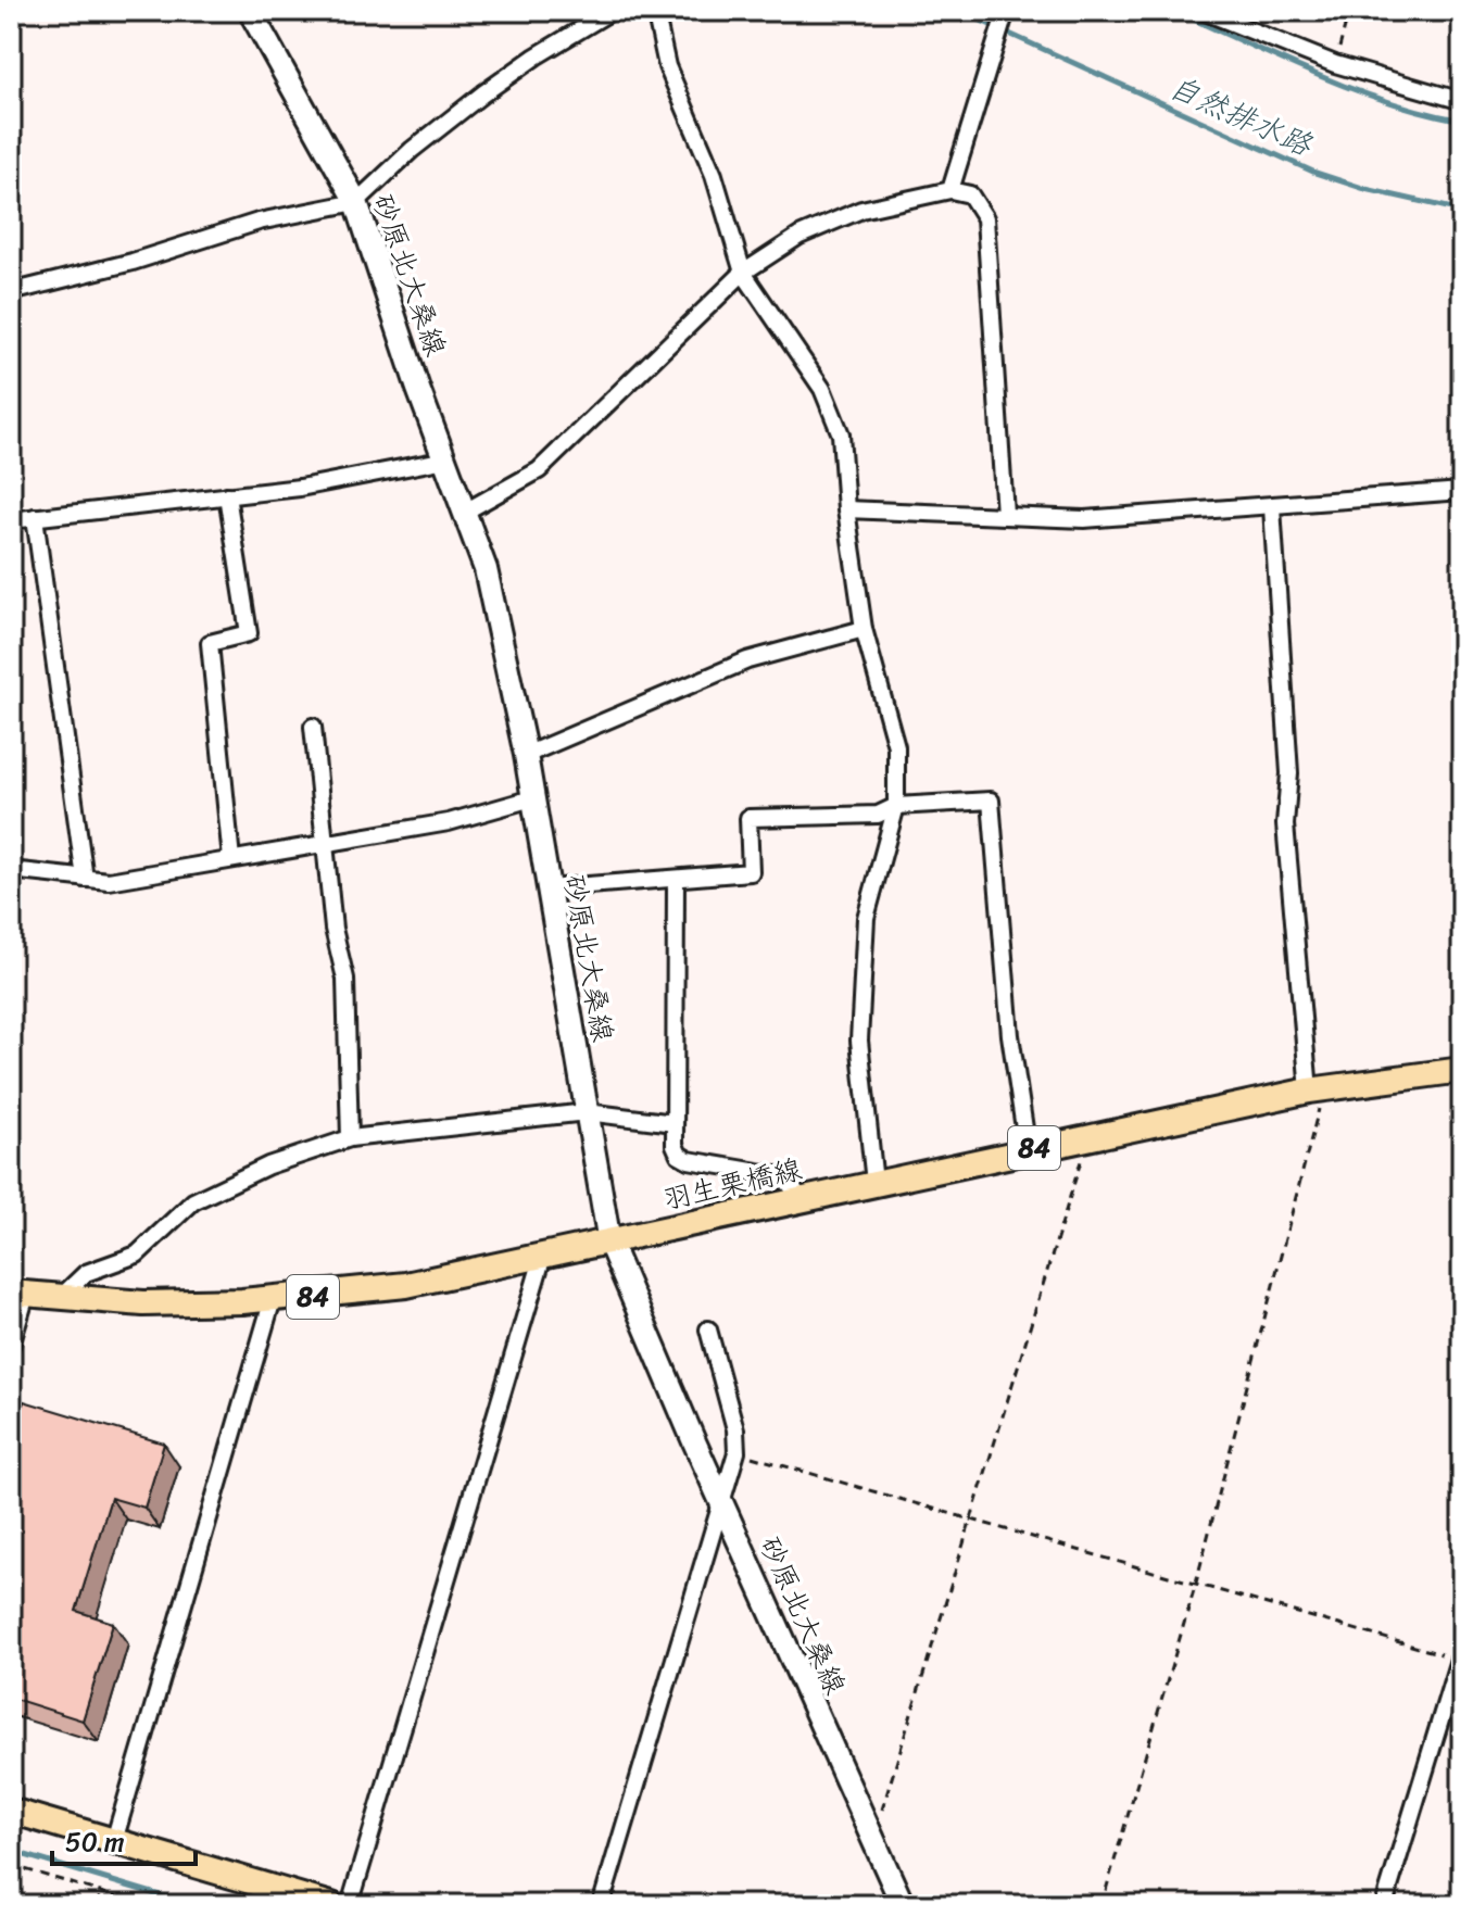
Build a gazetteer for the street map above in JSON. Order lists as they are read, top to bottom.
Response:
{
  "streets": {
    "main road": ["砂原北大桑線", "84", "羽生栗橋線"]
  },
  "crossings": [
    ["砂原北大桑線", "羽生栗橋線"]
  ],
  "water": ["自然排水路"],
  "scale_bar": "50 m"
}
